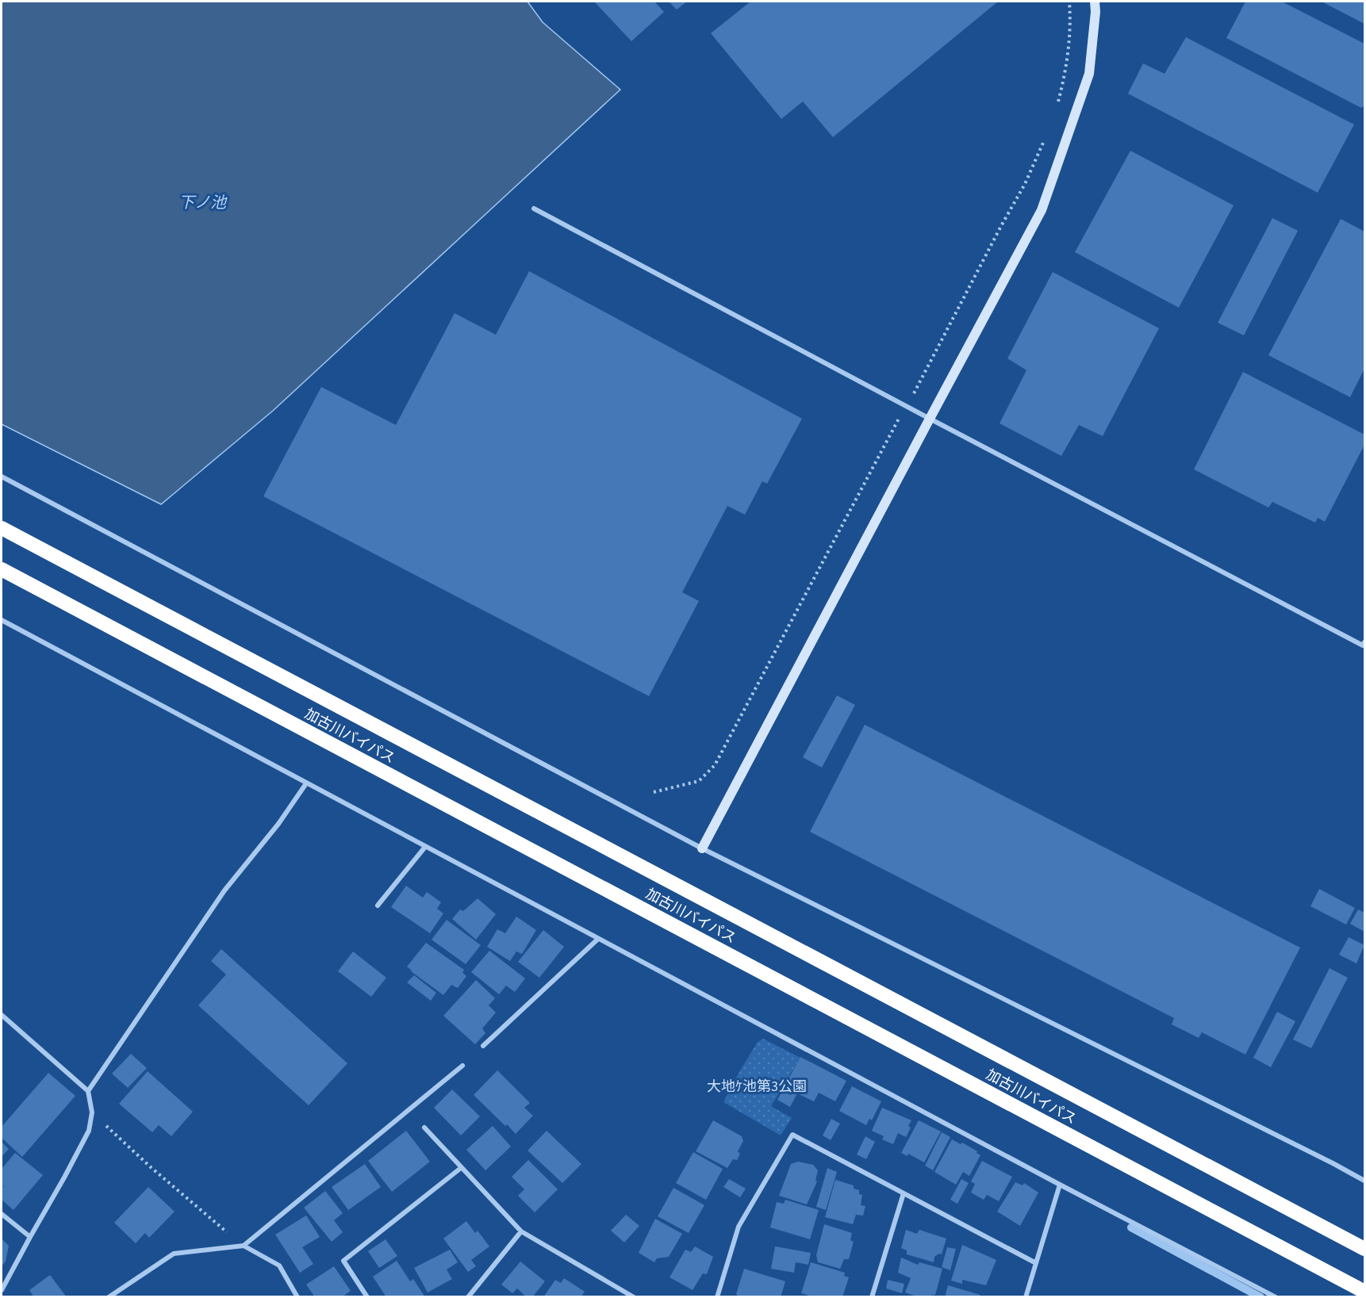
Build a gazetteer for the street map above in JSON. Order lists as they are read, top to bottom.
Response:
{
  "streets": {
    "highway": ["加古川バイパス"]
  },
  "water": ["下ノ池"],
  "parks": ["大地ｹ池第3公園"]
}
